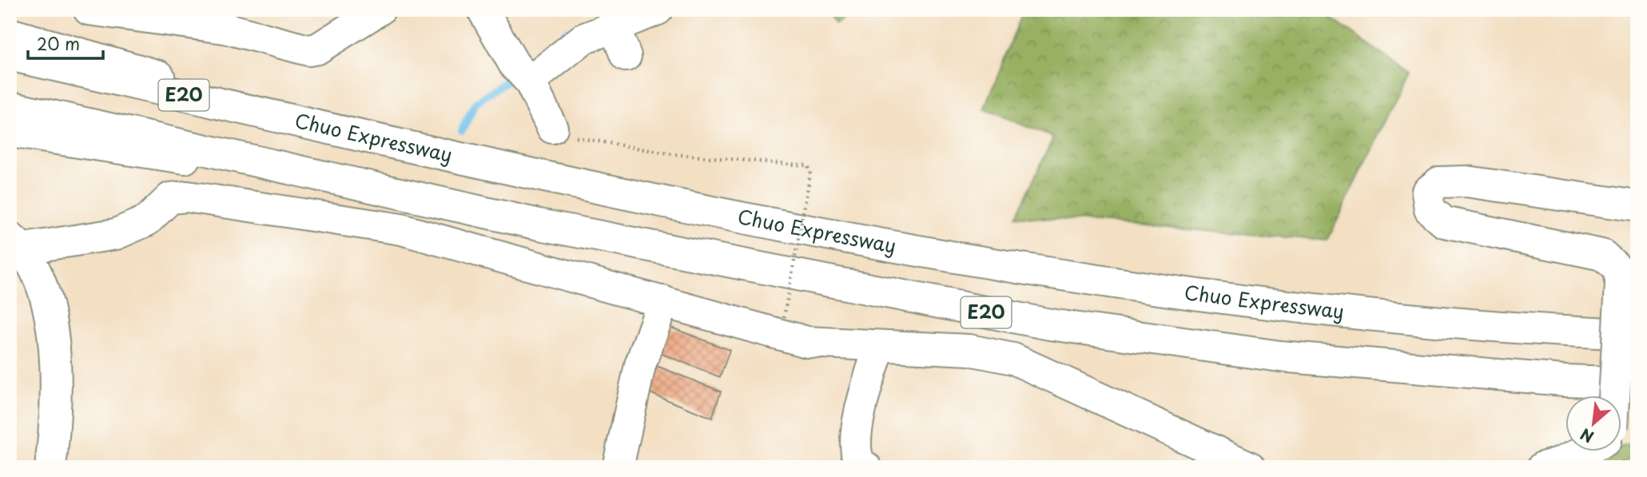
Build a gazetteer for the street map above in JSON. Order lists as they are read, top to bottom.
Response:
{
  "streets": {
    "main road": ["E20", "Chuo Expressway"]
  },
  "scale_bar": "20 m",
  "north": "bottom left"
}
